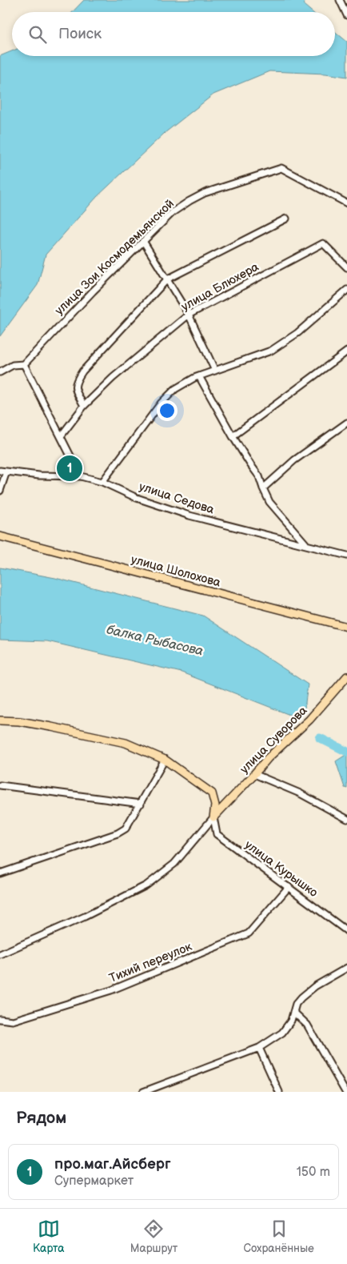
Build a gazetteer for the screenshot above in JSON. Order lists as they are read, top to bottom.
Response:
{
  "streets": {
    "main road": ["улица Шолохова", "улица Суворова"],
    "street": [
      "улица Зои Космодемьянской",
      "улица Блюхера",
      "улица Седова",
      "улица Курышко",
      "Тихий переулок"
    ]
  },
  "crossings": [
    ["улица Суворова", "улица Курышко"],
    ["улица Курышко", "Тихий переулок"]
  ],
  "water": ["балка Рыбасова"],
  "page": {
    "search": "Поиск",
    "pins": "1",
    "heading": "Рядом",
    "list": [
      {
        "mark": "1",
        "name": "про.маг.Айсберг",
        "note": "Супермаркет",
        "value": "150 m"
      }
    ],
    "nav": ["Карта", "Маршрут", "Сохранённые"]
  }
}
